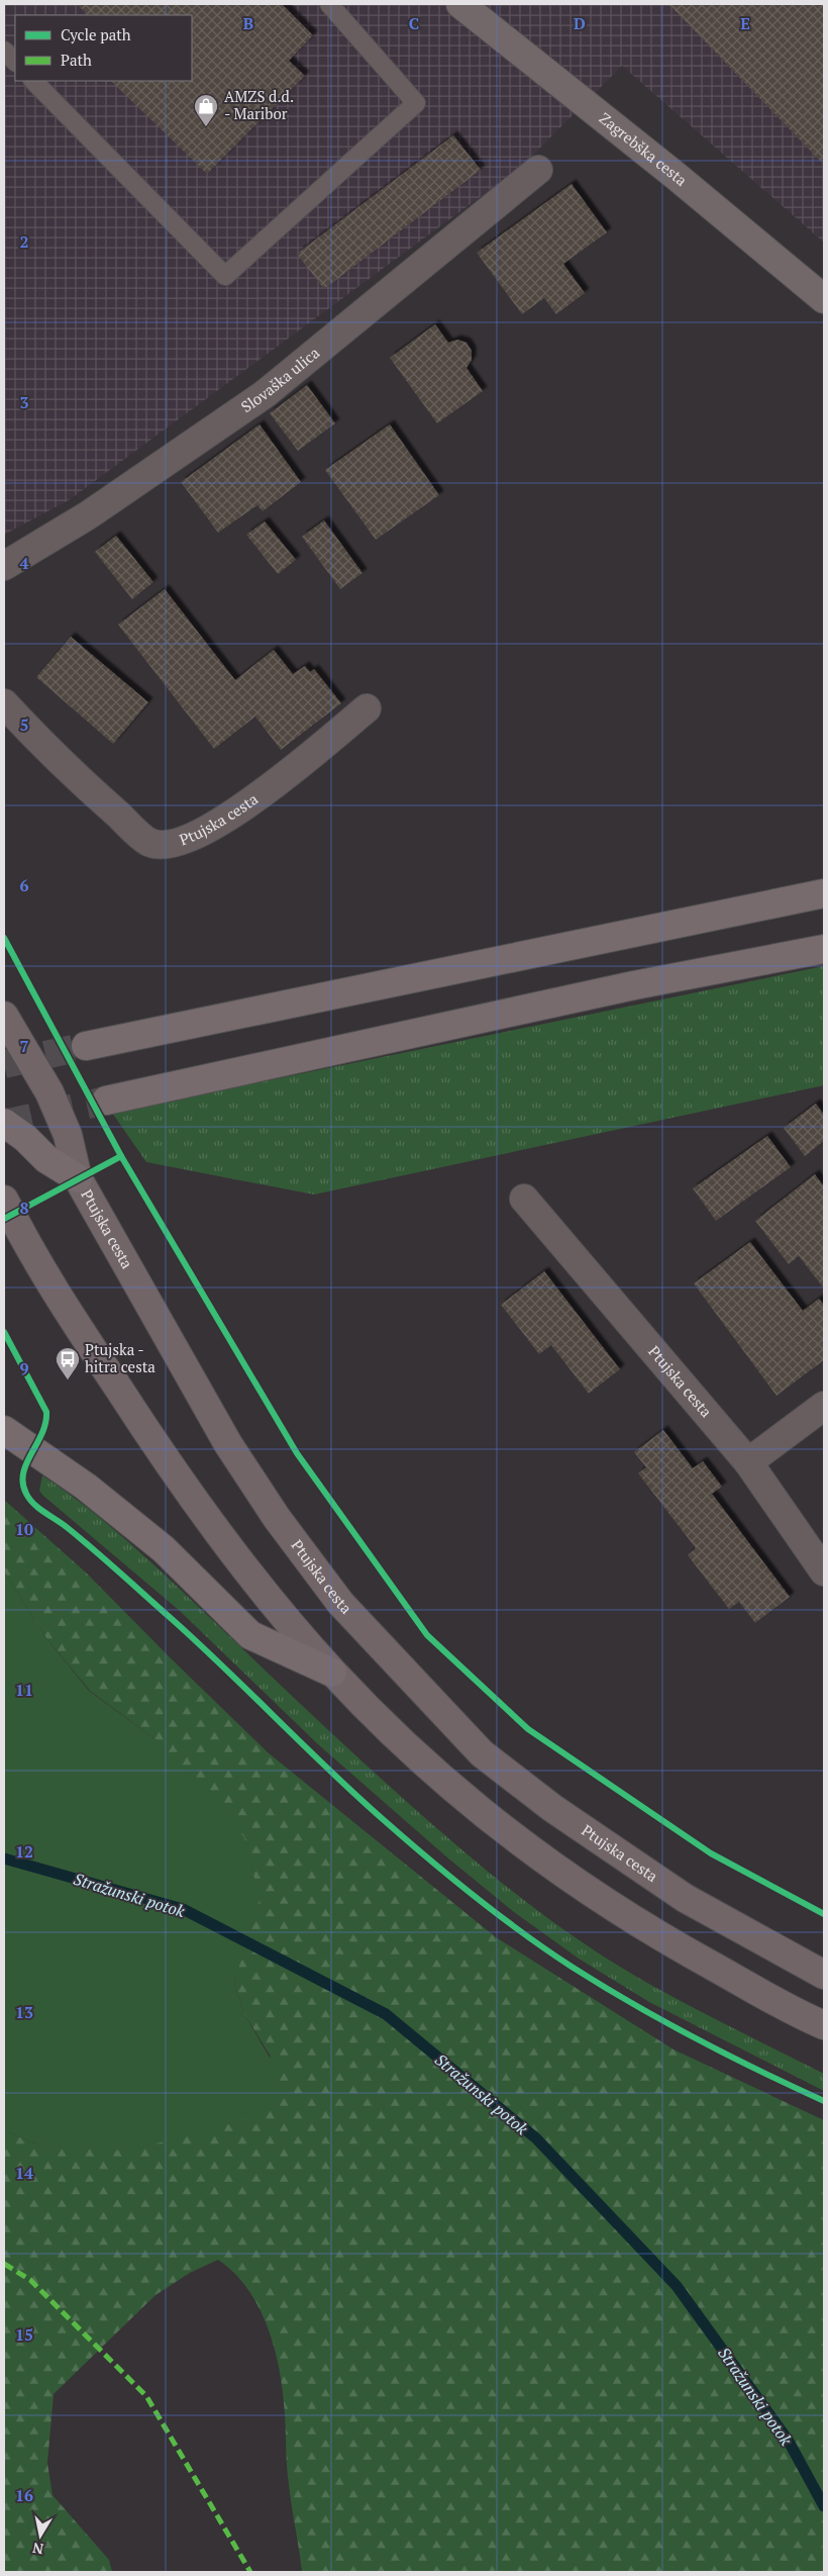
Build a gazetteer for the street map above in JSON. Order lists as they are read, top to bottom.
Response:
{
  "streets": {
    "main road": ["Ptujska cesta"],
    "street": ["Zagrebška cesta", "Slovaška ulica"]
  },
  "water": ["Stražunski potok"],
  "places": {
    "shop": ["AMZS d.d. - Maribor"],
    "bus stop": ["Ptujska - hitra cesta"]
  },
  "legend": ["Cycle path", "Path"],
  "north": "bottom",
  "grid": {
    "columns": [
      "B",
      "C",
      "D",
      "E"
    ],
    "rows": [
      "2",
      "3",
      "4",
      "5",
      "6",
      "7",
      "8",
      "9",
      "10",
      "11",
      "12",
      "13",
      "14",
      "15",
      "16"
    ]
  }
}
